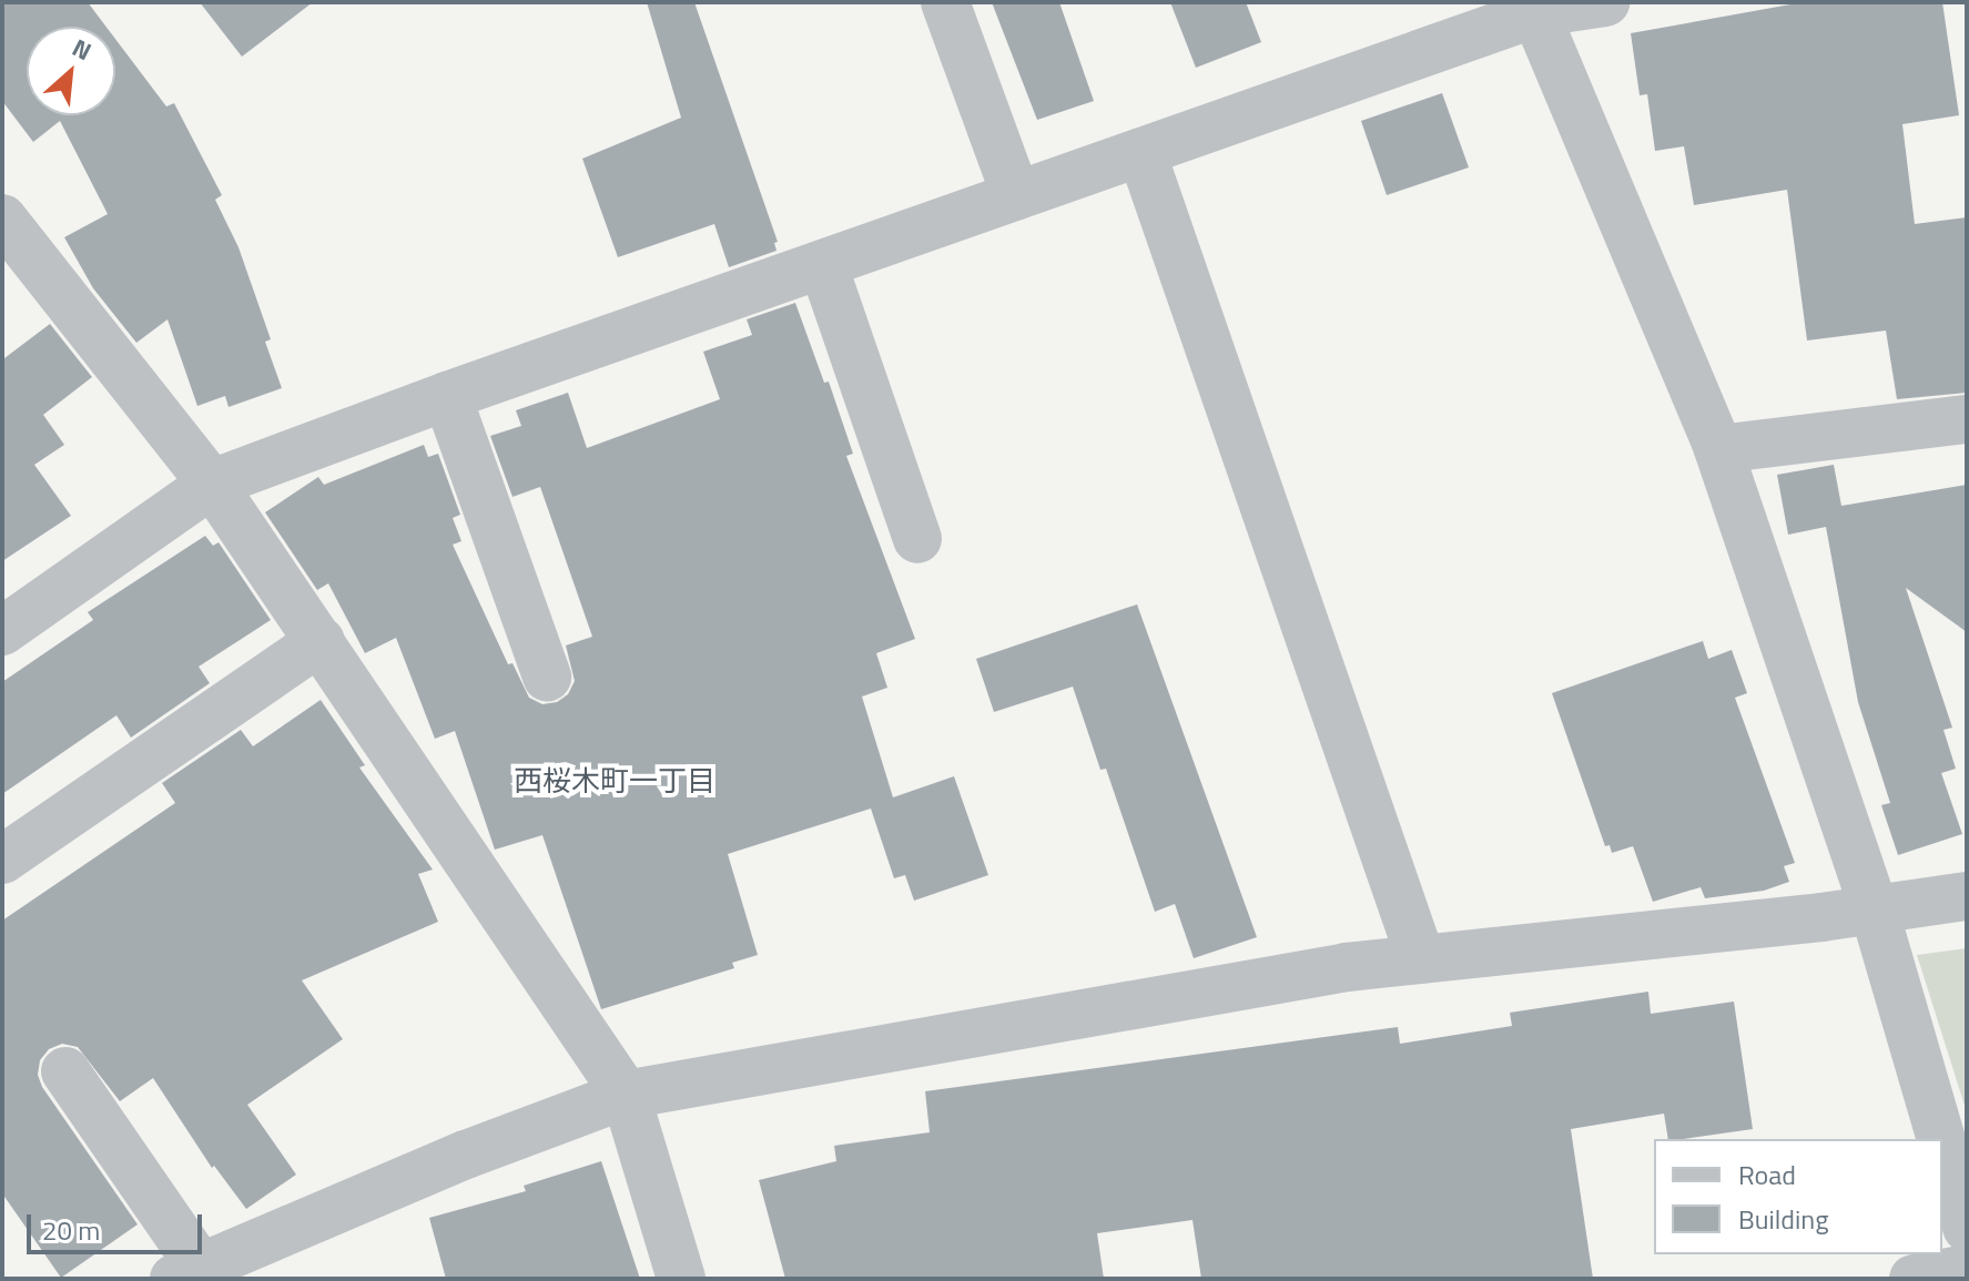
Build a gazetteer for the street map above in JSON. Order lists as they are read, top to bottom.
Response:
{
  "districts": ["西桜木町一丁目"],
  "legend": ["Road", "Building"],
  "scale_bar": "20 m",
  "north": "top right"
}
